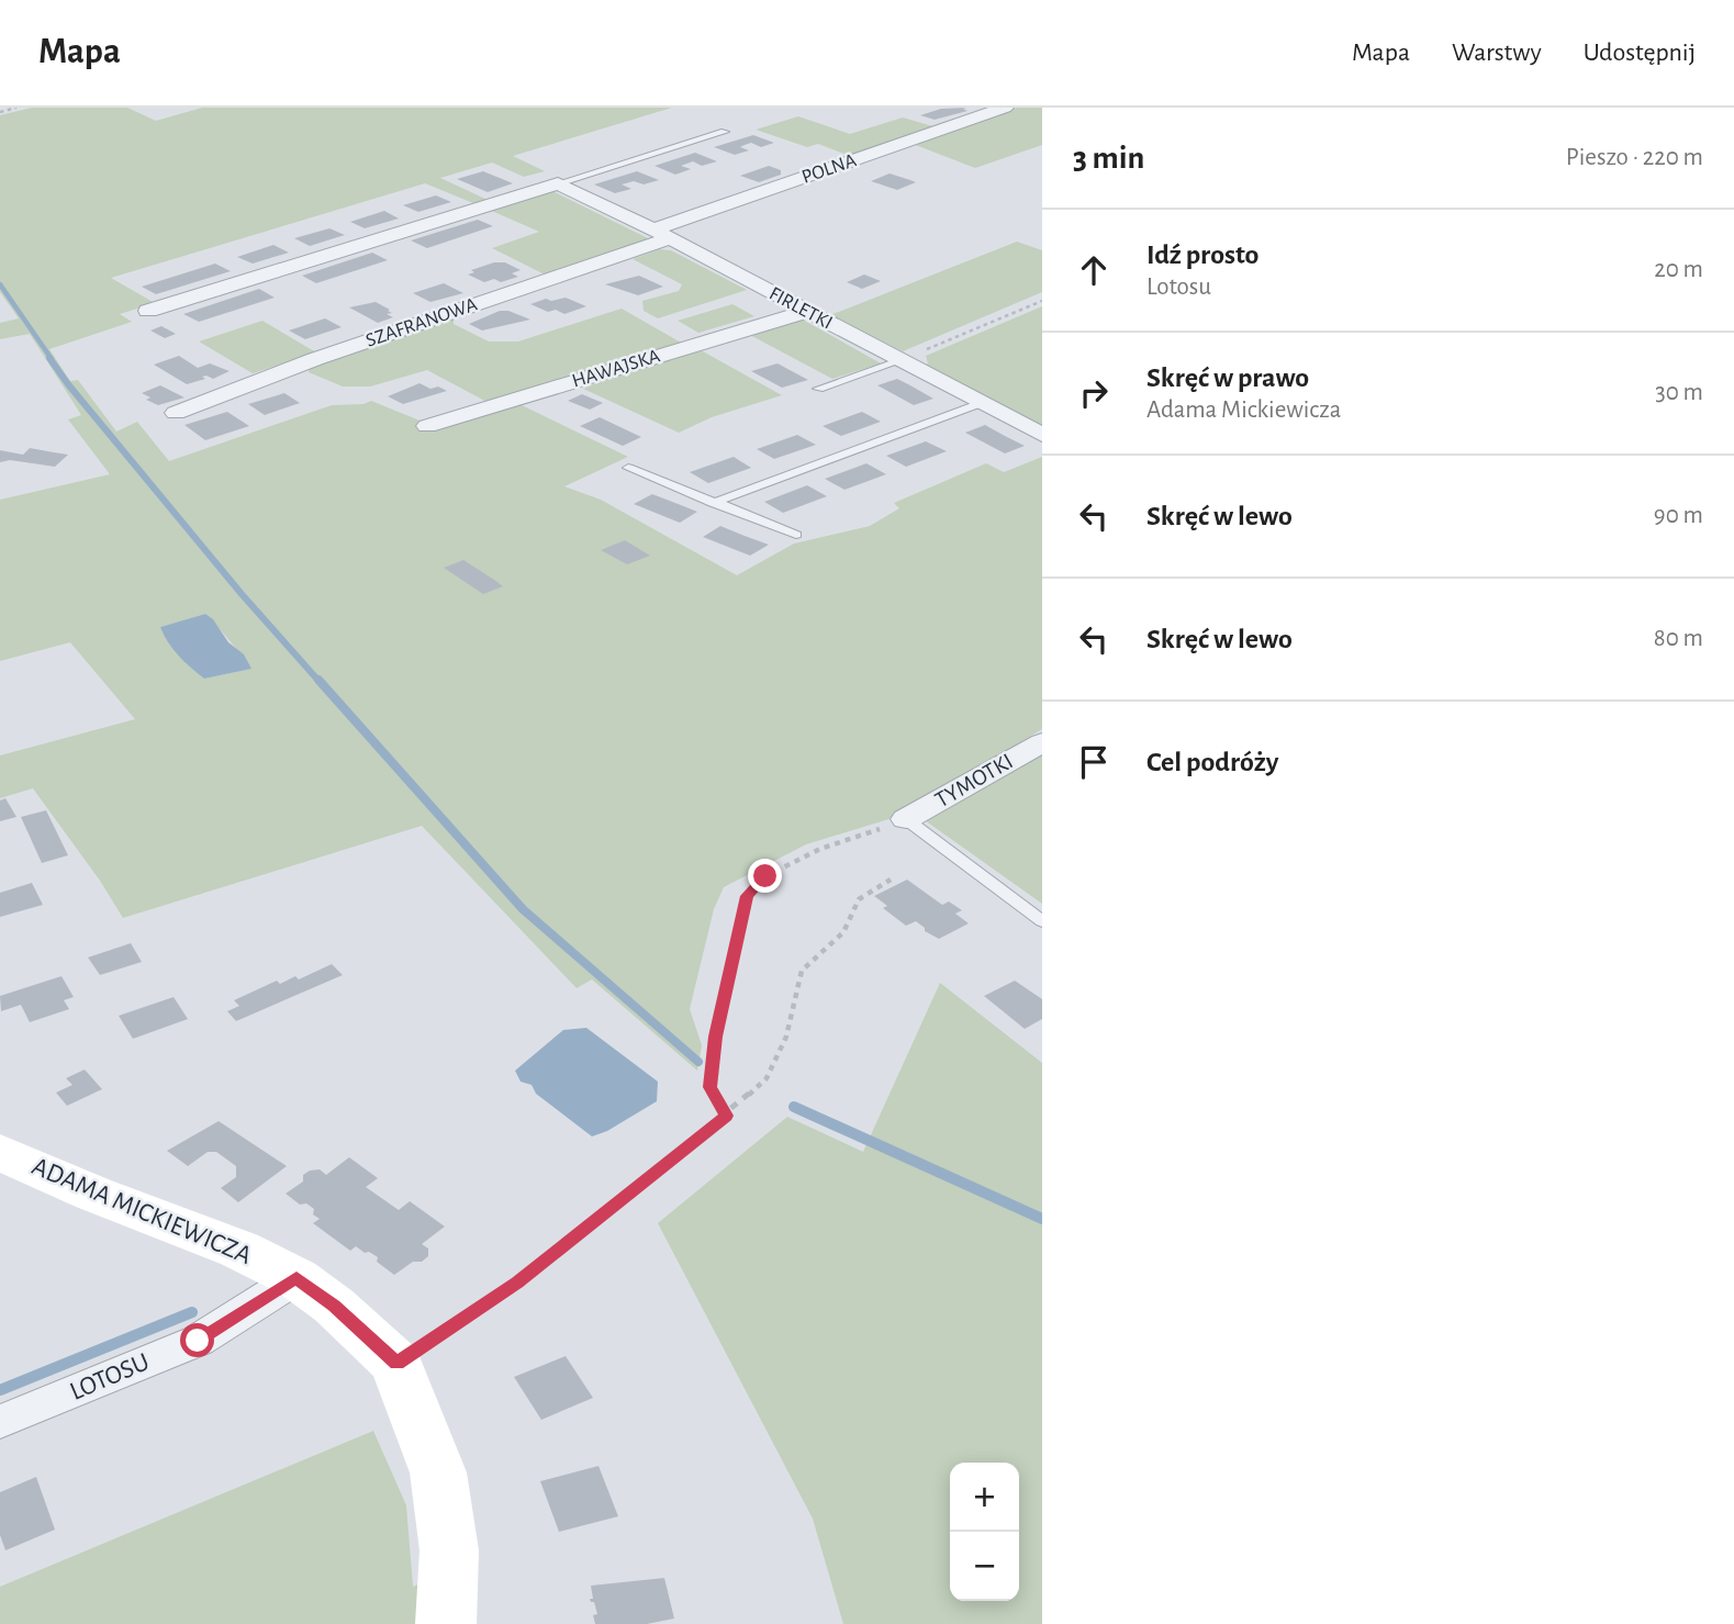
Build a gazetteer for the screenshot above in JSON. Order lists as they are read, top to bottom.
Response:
{
  "streets": {
    "street": [
      "POLNA",
      "FIRLETKI",
      "SZAFRANOWA",
      "HAWAJSKA",
      "TYMOTKI",
      "ADAMA MICKIEWICZA",
      "LOTOSU"
    ]
  },
  "crossings": [
    ["POLNA", "FIRLETKI"],
    ["POLNA", "SZAFRANOWA"],
    ["FIRLETKI", "SZAFRANOWA"],
    ["FIRLETKI", "HAWAJSKA"],
    ["ADAMA MICKIEWICZA", "LOTOSU"]
  ],
  "page": {
    "header": "Mapa",
    "nav": ["Mapa", "Warstwy", "Udostępnij"],
    "heading": ["3 min", "Pieszo · 220 m"],
    "list": [
      ["Idź prosto", "Lotosu", "20 m"],
      ["Skręć w prawo", "Adama Mickiewicza", "30 m"],
      ["Skręć w lewo", "90 m"],
      ["Skręć w lewo", "80 m"],
      "Cel podróży"
    ],
    "map_buttons": ["+", "−"]
  }
}
